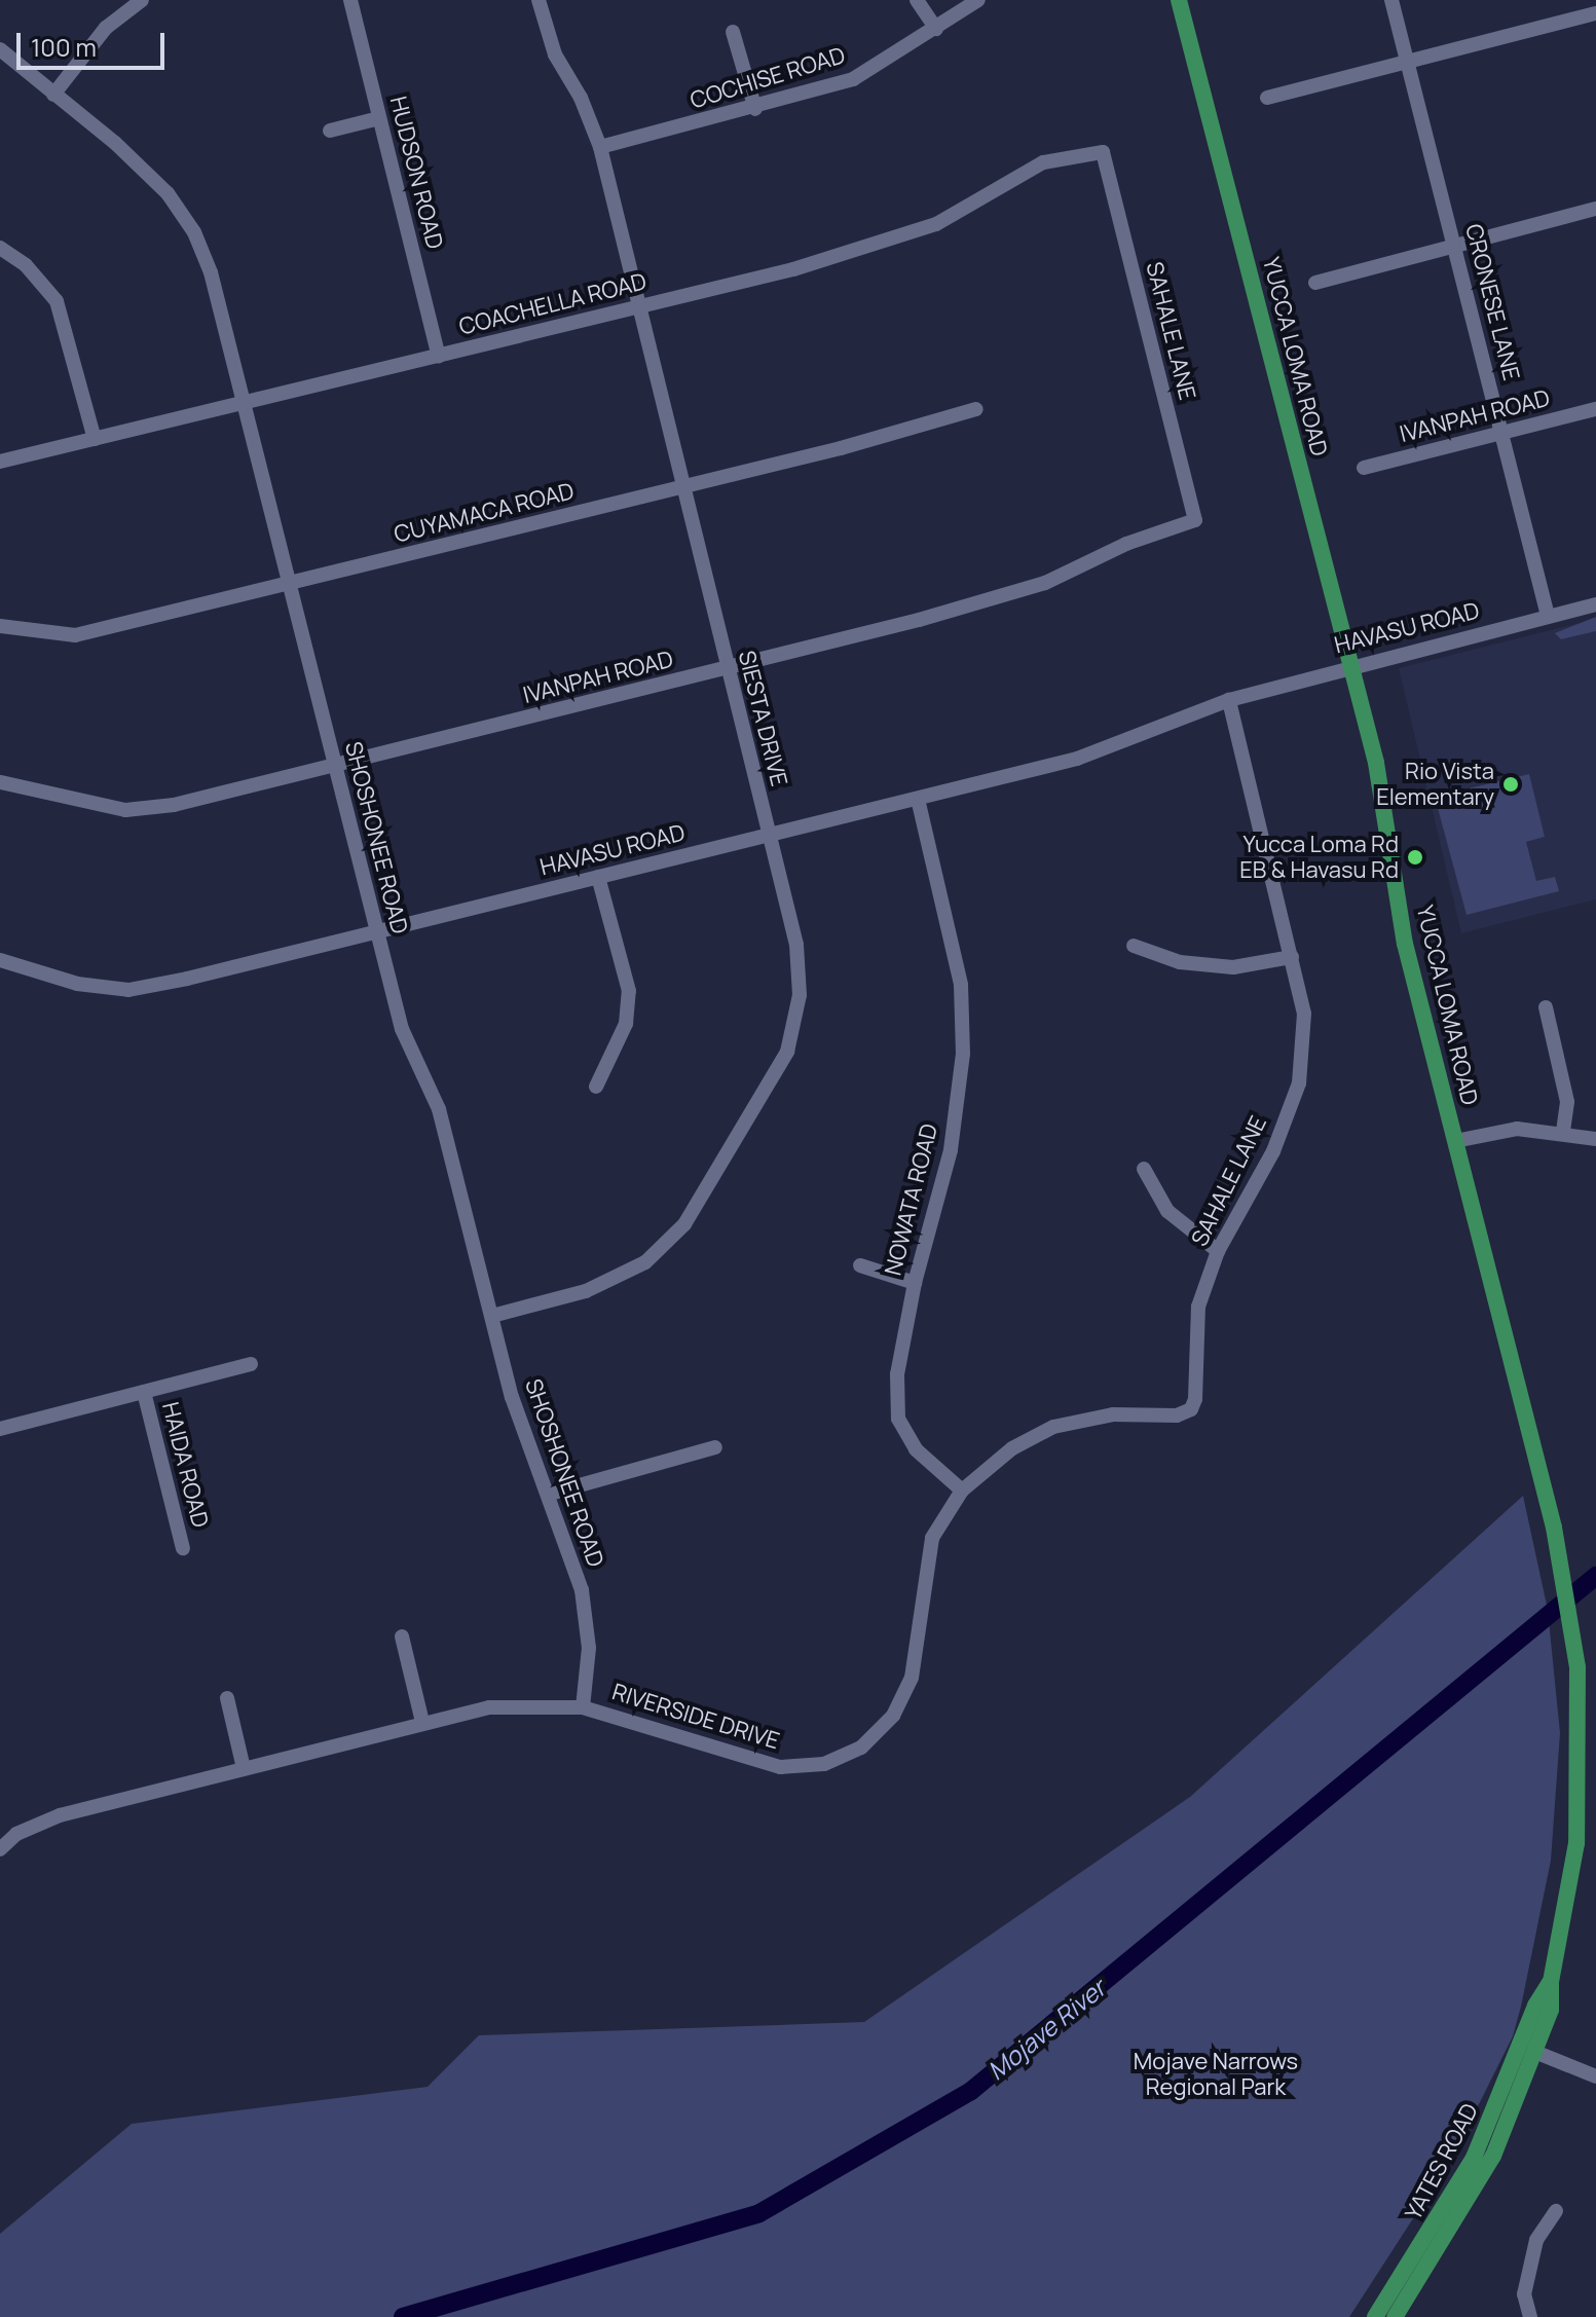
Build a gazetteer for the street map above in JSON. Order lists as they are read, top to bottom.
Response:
{
  "streets": {
    "main road": ["YUCCA LOMA ROAD", "YATES ROAD"],
    "street": [
      "COCHISE ROAD",
      "HUDSON ROAD",
      "CRONESE LANE",
      "COACHELLA ROAD",
      "SAHALE LANE",
      "IVANPAH ROAD",
      "CUYAMACA ROAD",
      "HAVASU ROAD",
      "SIESTA DRIVE",
      "SHOSHONEE ROAD",
      "NOWATA ROAD",
      "HAIDA ROAD",
      "RIVERSIDE DRIVE"
    ]
  },
  "crossings": [
    ["COCHISE ROAD", "SIESTA DRIVE"],
    ["HUDSON ROAD", "COACHELLA ROAD"],
    ["CRONESE LANE", "IVANPAH ROAD"],
    ["CRONESE LANE", "HAVASU ROAD"],
    ["COACHELLA ROAD", "SAHALE LANE"],
    ["COACHELLA ROAD", "SIESTA DRIVE"],
    ["COACHELLA ROAD", "SHOSHONEE ROAD"],
    ["SAHALE LANE", "IVANPAH ROAD"],
    ["SAHALE LANE", "HAVASU ROAD"],
    ["SAHALE LANE", "RIVERSIDE DRIVE"],
    ["YUCCA LOMA ROAD", "HAVASU ROAD"],
    ["YUCCA LOMA ROAD", "YATES ROAD"],
    ["IVANPAH ROAD", "SIESTA DRIVE"],
    ["IVANPAH ROAD", "SHOSHONEE ROAD"],
    ["CUYAMACA ROAD", "SIESTA DRIVE"],
    ["CUYAMACA ROAD", "SHOSHONEE ROAD"],
    ["HAVASU ROAD", "SIESTA DRIVE"],
    ["HAVASU ROAD", "SHOSHONEE ROAD"],
    ["HAVASU ROAD", "NOWATA ROAD"],
    ["SIESTA DRIVE", "SHOSHONEE ROAD"],
    ["SHOSHONEE ROAD", "RIVERSIDE DRIVE"],
    ["NOWATA ROAD", "RIVERSIDE DRIVE"]
  ],
  "water": ["Mojave River"],
  "parks": ["Mojave Narrows Regional Park"],
  "places": ["Rio Vista Elementary", "Yucca Loma Rd EB & Havasu Rd"],
  "scale_bar": "100 m"
}
